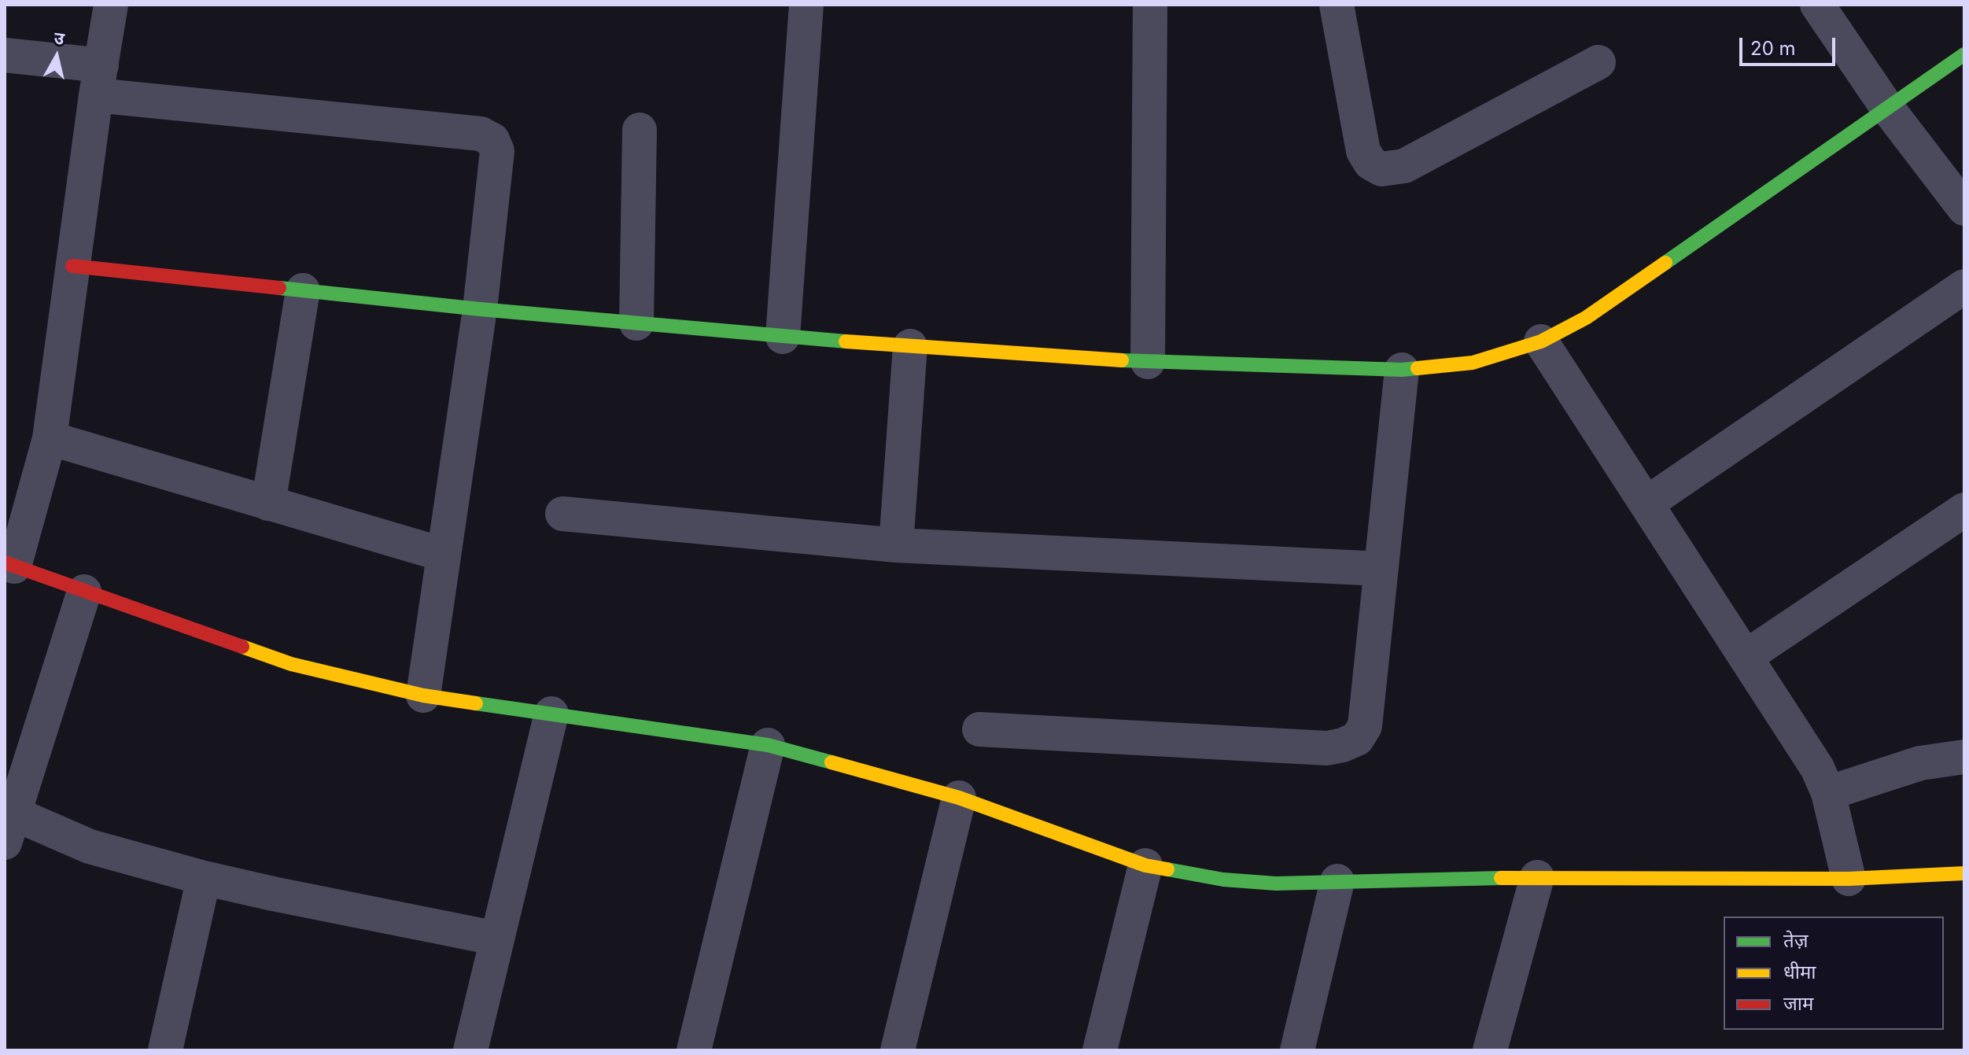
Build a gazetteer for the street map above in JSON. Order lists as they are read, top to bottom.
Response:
{
  "legend": ["तेज़", "धीमा", "जाम"],
  "scale_bar": "20 m",
  "north": "top"
}
